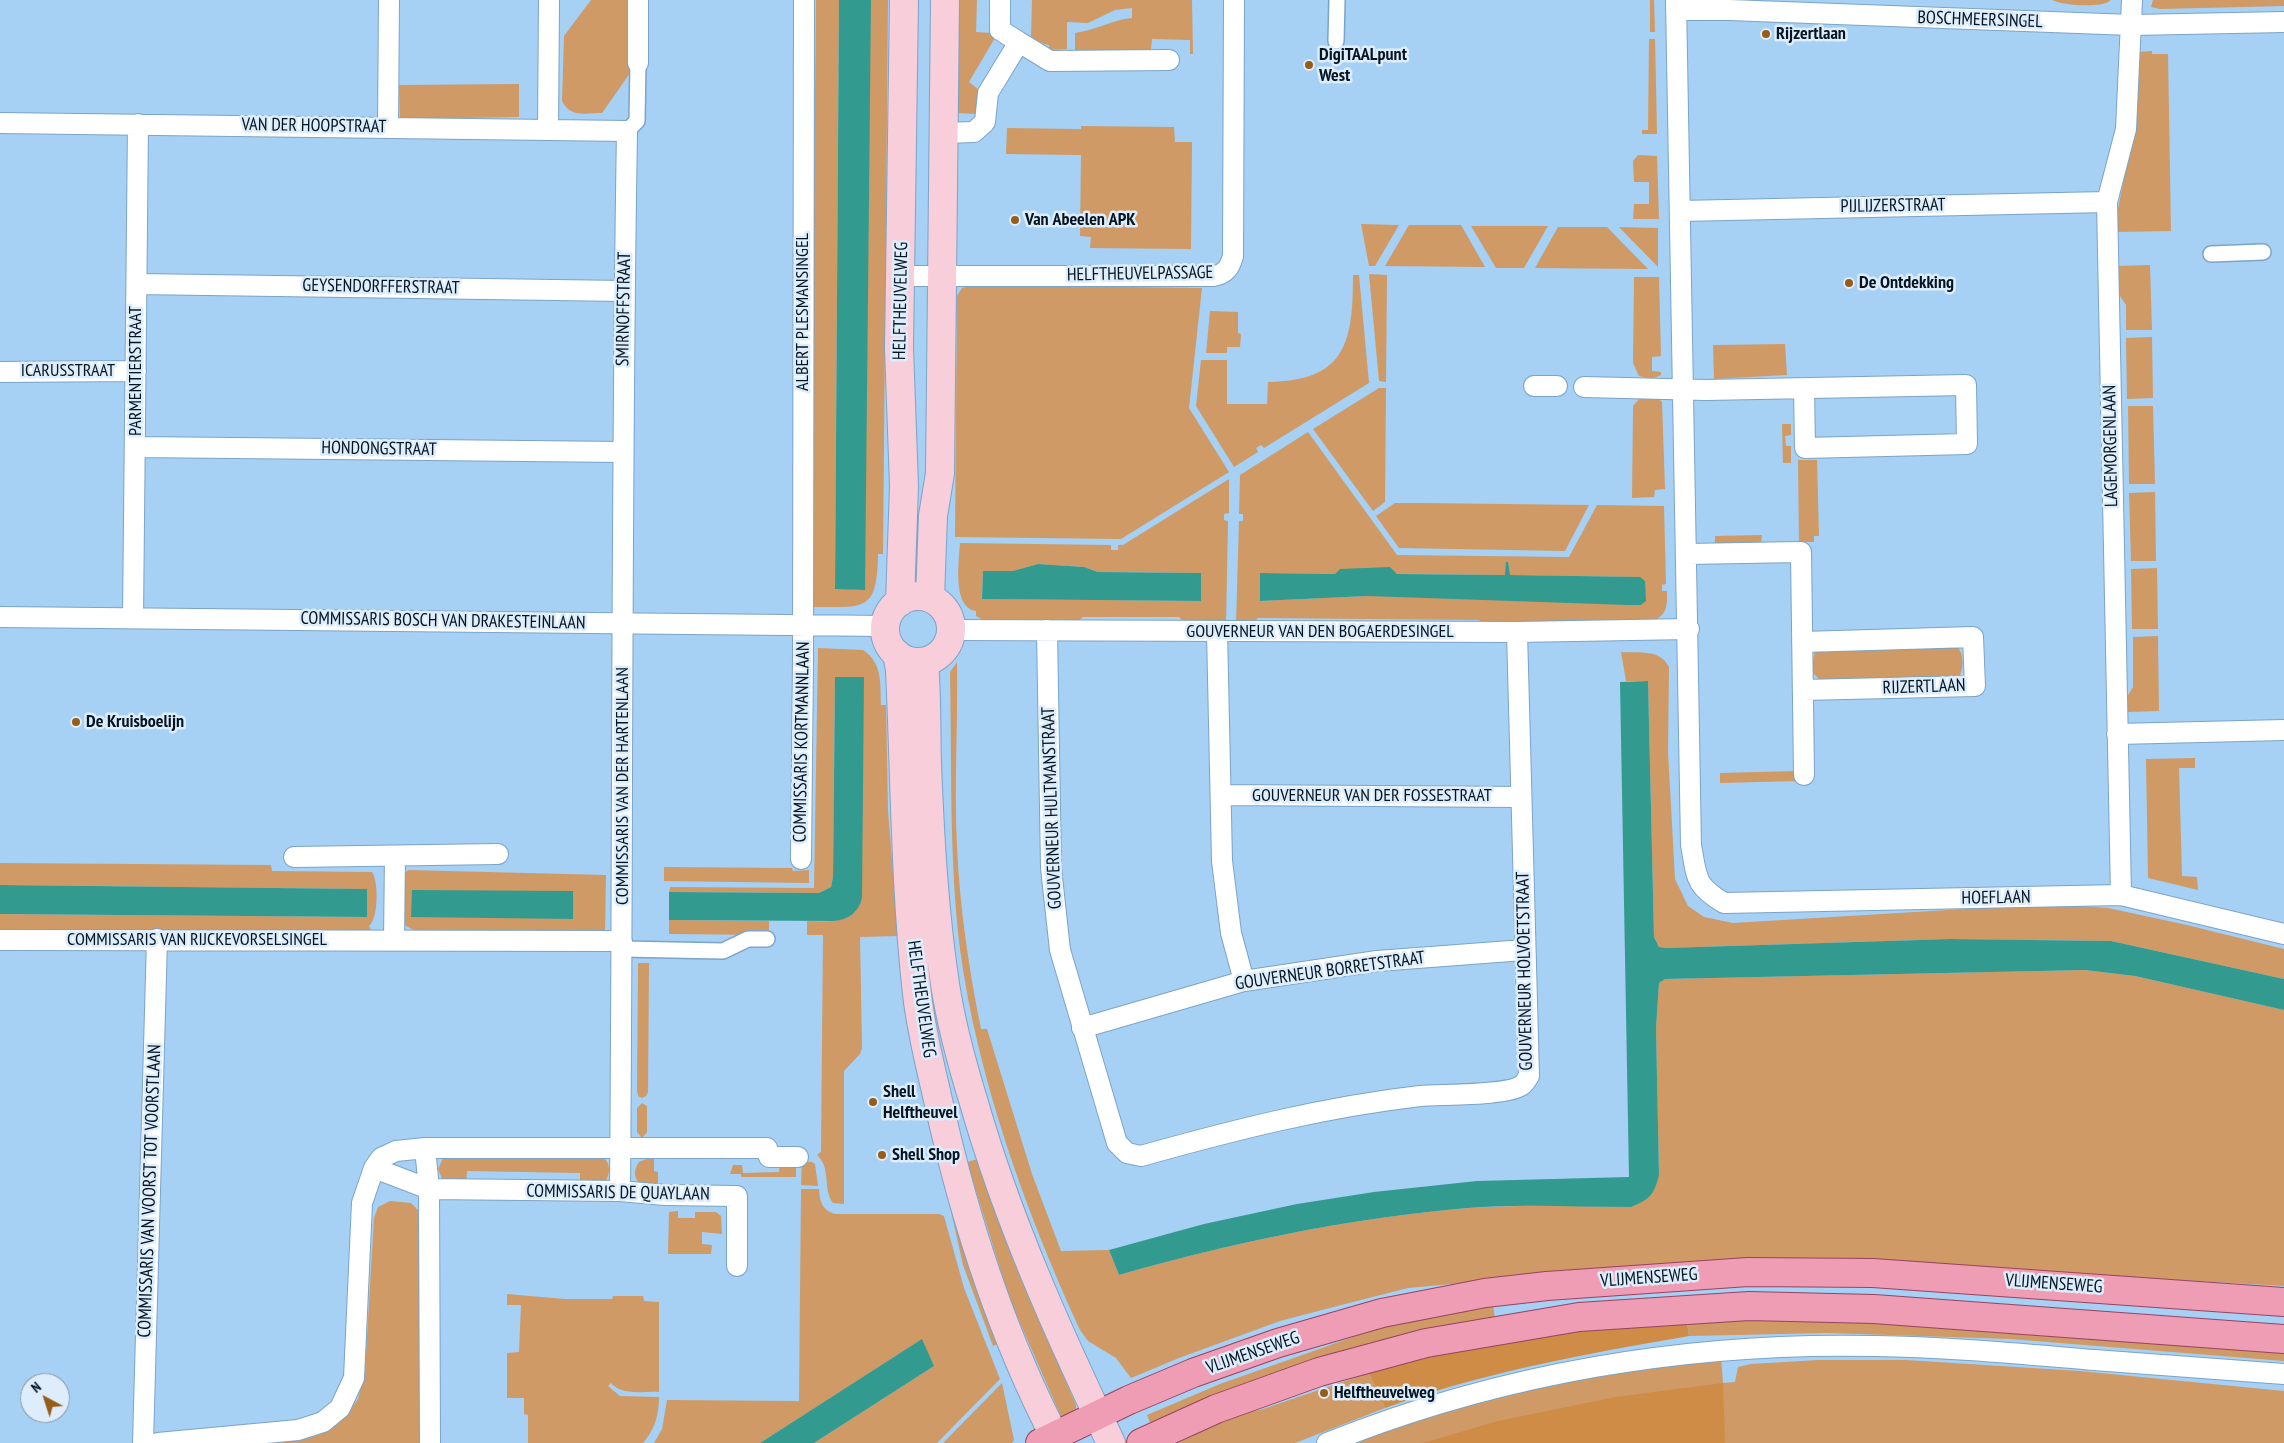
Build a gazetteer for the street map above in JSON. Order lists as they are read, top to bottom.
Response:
{
  "streets": {
    "main road": ["HELFTHEUVELWEG", "VLIJMENSEWEG"],
    "street": [
      "BOSCHMEERSINGEL",
      "VAN DER HOOPSTRAAT",
      "PIJLIJZERSTRAAT",
      "HELFTHEUVELPASSAGE",
      "GEYSENDORFFERSTRAAT",
      "SMIRNOFFSTRAAT",
      "ALBERT PLESMANSINGEL",
      "ICARUSSTRAAT",
      "PARMENTIERSTRAAT",
      "LAGEMORGENLAAN",
      "HONDONGSTRAAT",
      "COMMISSARIS BOSCH VAN DRAKESTEINLAAN",
      "GOUVERNEUR VAN DEN BOGAERDESINGEL",
      "RIJZERTLAAN",
      "COMMISSARIS KORTMANNLAAN",
      "COMMISSARIS VAN DER HARTENLAAN",
      "GOUVERNEUR VAN DER FOSSESTRAAT",
      "GOUVERNEUR HULTMANSTRAAT",
      "HOEFLAAN",
      "COMMISSARIS VAN RIJCKEVORSELSINGEL",
      "GOUVERNEUR BORRETSTRAAT",
      "GOUVERNEUR HOLVOETSTRAAT",
      "COMMISSARIS VAN VOORST TOT VOORSTLAAN",
      "COMMISSARIS DE QUAYLAAN"
    ]
  },
  "crossings": [
    ["BOSCHMEERSINGEL", "LAGEMORGENLAAN"],
    ["VAN DER HOOPSTRAAT", "SMIRNOFFSTRAAT"],
    ["VAN DER HOOPSTRAAT", "PARMENTIERSTRAAT"],
    ["PIJLIJZERSTRAAT", "LAGEMORGENLAAN"],
    ["HELFTHEUVELPASSAGE", "HELFTHEUVELWEG"],
    ["GEYSENDORFFERSTRAAT", "SMIRNOFFSTRAAT"],
    ["GEYSENDORFFERSTRAAT", "PARMENTIERSTRAAT"],
    ["HELFTHEUVELWEG", "COMMISSARIS BOSCH VAN DRAKESTEINLAAN"],
    ["HELFTHEUVELWEG", "GOUVERNEUR VAN DEN BOGAERDESINGEL"],
    ["HELFTHEUVELWEG", "VLIJMENSEWEG"],
    ["SMIRNOFFSTRAAT", "HONDONGSTRAAT"],
    ["SMIRNOFFSTRAAT", "COMMISSARIS BOSCH VAN DRAKESTEINLAAN"],
    ["SMIRNOFFSTRAAT", "COMMISSARIS VAN DER HARTENLAAN"],
    ["ALBERT PLESMANSINGEL", "COMMISSARIS BOSCH VAN DRAKESTEINLAAN"],
    ["ALBERT PLESMANSINGEL", "COMMISSARIS KORTMANNLAAN"],
    ["ICARUSSTRAAT", "PARMENTIERSTRAAT"],
    ["PARMENTIERSTRAAT", "HONDONGSTRAAT"],
    ["PARMENTIERSTRAAT", "COMMISSARIS BOSCH VAN DRAKESTEINLAAN"],
    ["LAGEMORGENLAAN", "HOEFLAAN"],
    ["COMMISSARIS BOSCH VAN DRAKESTEINLAAN", "GOUVERNEUR VAN DEN BOGAERDESINGEL"],
    ["COMMISSARIS BOSCH VAN DRAKESTEINLAAN", "COMMISSARIS KORTMANNLAAN"],
    ["COMMISSARIS BOSCH VAN DRAKESTEINLAAN", "COMMISSARIS VAN DER HARTENLAAN"],
    ["GOUVERNEUR VAN DEN BOGAERDESINGEL", "GOUVERNEUR HULTMANSTRAAT"],
    ["GOUVERNEUR VAN DEN BOGAERDESINGEL", "HOEFLAAN"],
    ["GOUVERNEUR VAN DEN BOGAERDESINGEL", "GOUVERNEUR HOLVOETSTRAAT"],
    ["COMMISSARIS VAN DER HARTENLAAN", "COMMISSARIS VAN RIJCKEVORSELSINGEL"],
    ["COMMISSARIS VAN DER HARTENLAAN", "COMMISSARIS DE QUAYLAAN"],
    ["GOUVERNEUR VAN DER FOSSESTRAAT", "GOUVERNEUR HOLVOETSTRAAT"],
    ["GOUVERNEUR HULTMANSTRAAT", "GOUVERNEUR BORRETSTRAAT"],
    ["GOUVERNEUR HULTMANSTRAAT", "GOUVERNEUR HOLVOETSTRAAT"],
    ["COMMISSARIS VAN RIJCKEVORSELSINGEL", "COMMISSARIS VAN VOORST TOT VOORSTLAAN"],
    ["GOUVERNEUR BORRETSTRAAT", "GOUVERNEUR HOLVOETSTRAAT"]
  ],
  "places": [
    "Rijzertlaan",
    "DigiTAALpunt West",
    "Van Abeelen APK",
    "De Ontdekking",
    "De Kruisboelijn",
    "Shell Helftheuvel",
    "Shell Shop",
    "Helftheuvelweg"
  ],
  "north": "top left"
}
